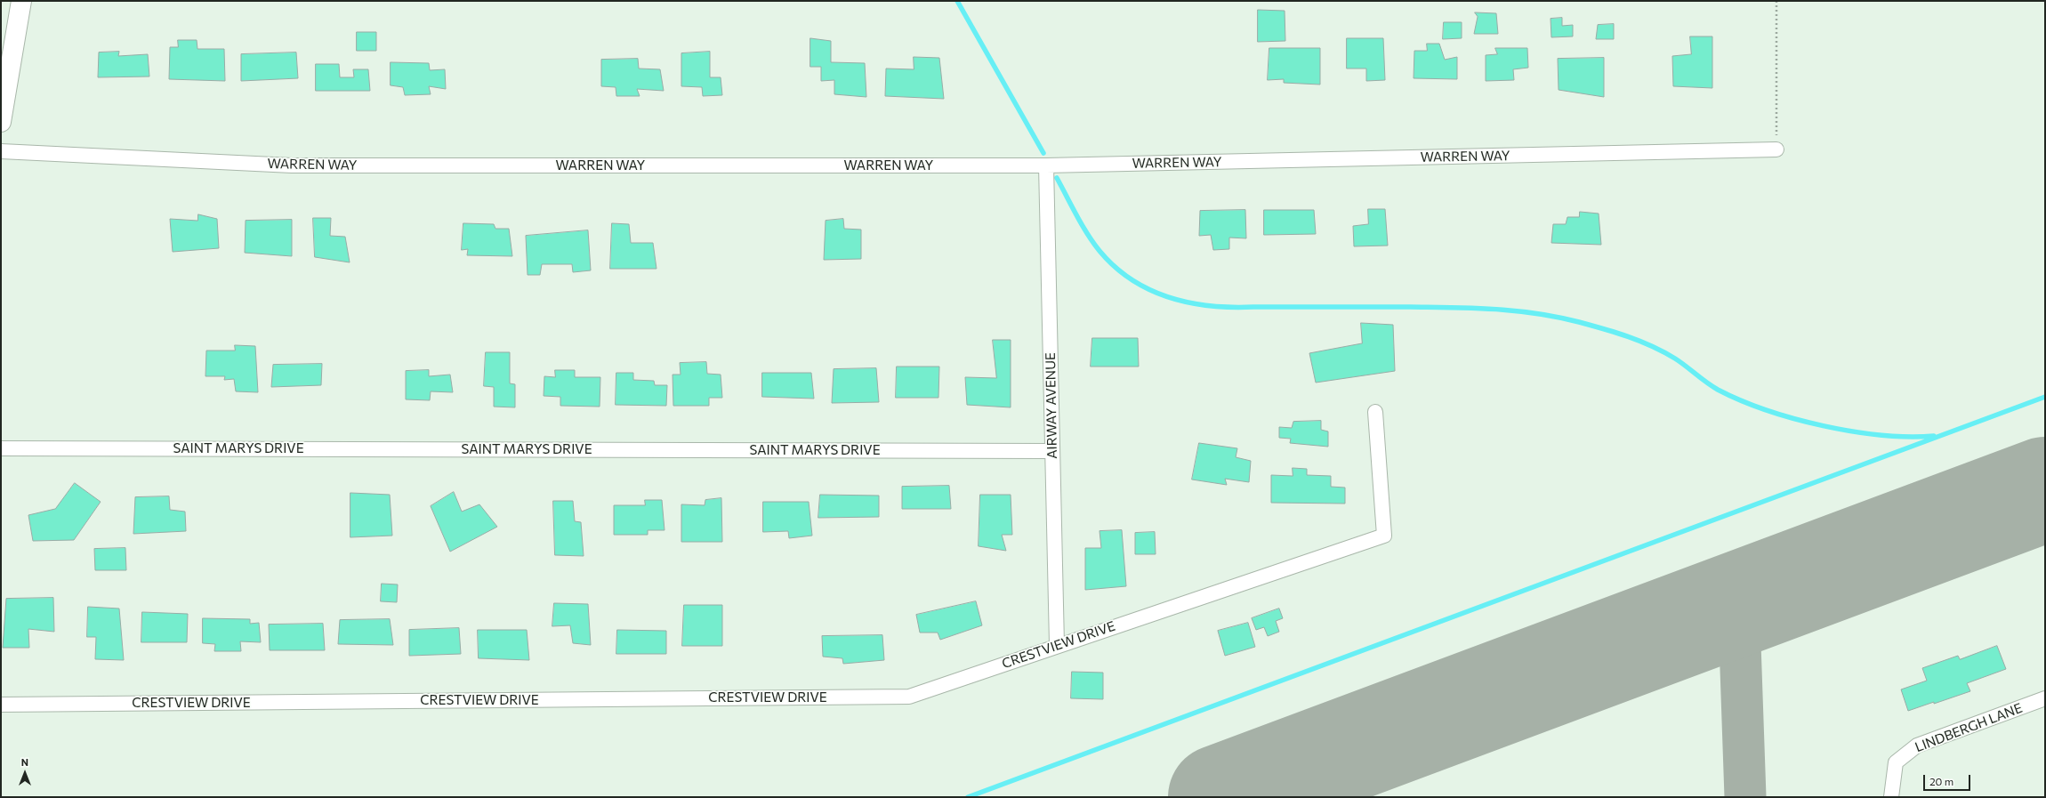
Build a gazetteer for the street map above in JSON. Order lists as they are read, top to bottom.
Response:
{
  "streets": {
    "street": [
      "WARREN WAY",
      "AIRWAY AVENUE",
      "SAINT MARYS DRIVE",
      "CRESTVIEW DRIVE",
      "LINDBERGH LANE"
    ]
  },
  "crossings": [
    ["WARREN WAY", "AIRWAY AVENUE"],
    ["AIRWAY AVENUE", "SAINT MARYS DRIVE"],
    ["AIRWAY AVENUE", "CRESTVIEW DRIVE"]
  ],
  "scale_bar": "20 m",
  "north": "top"
}
